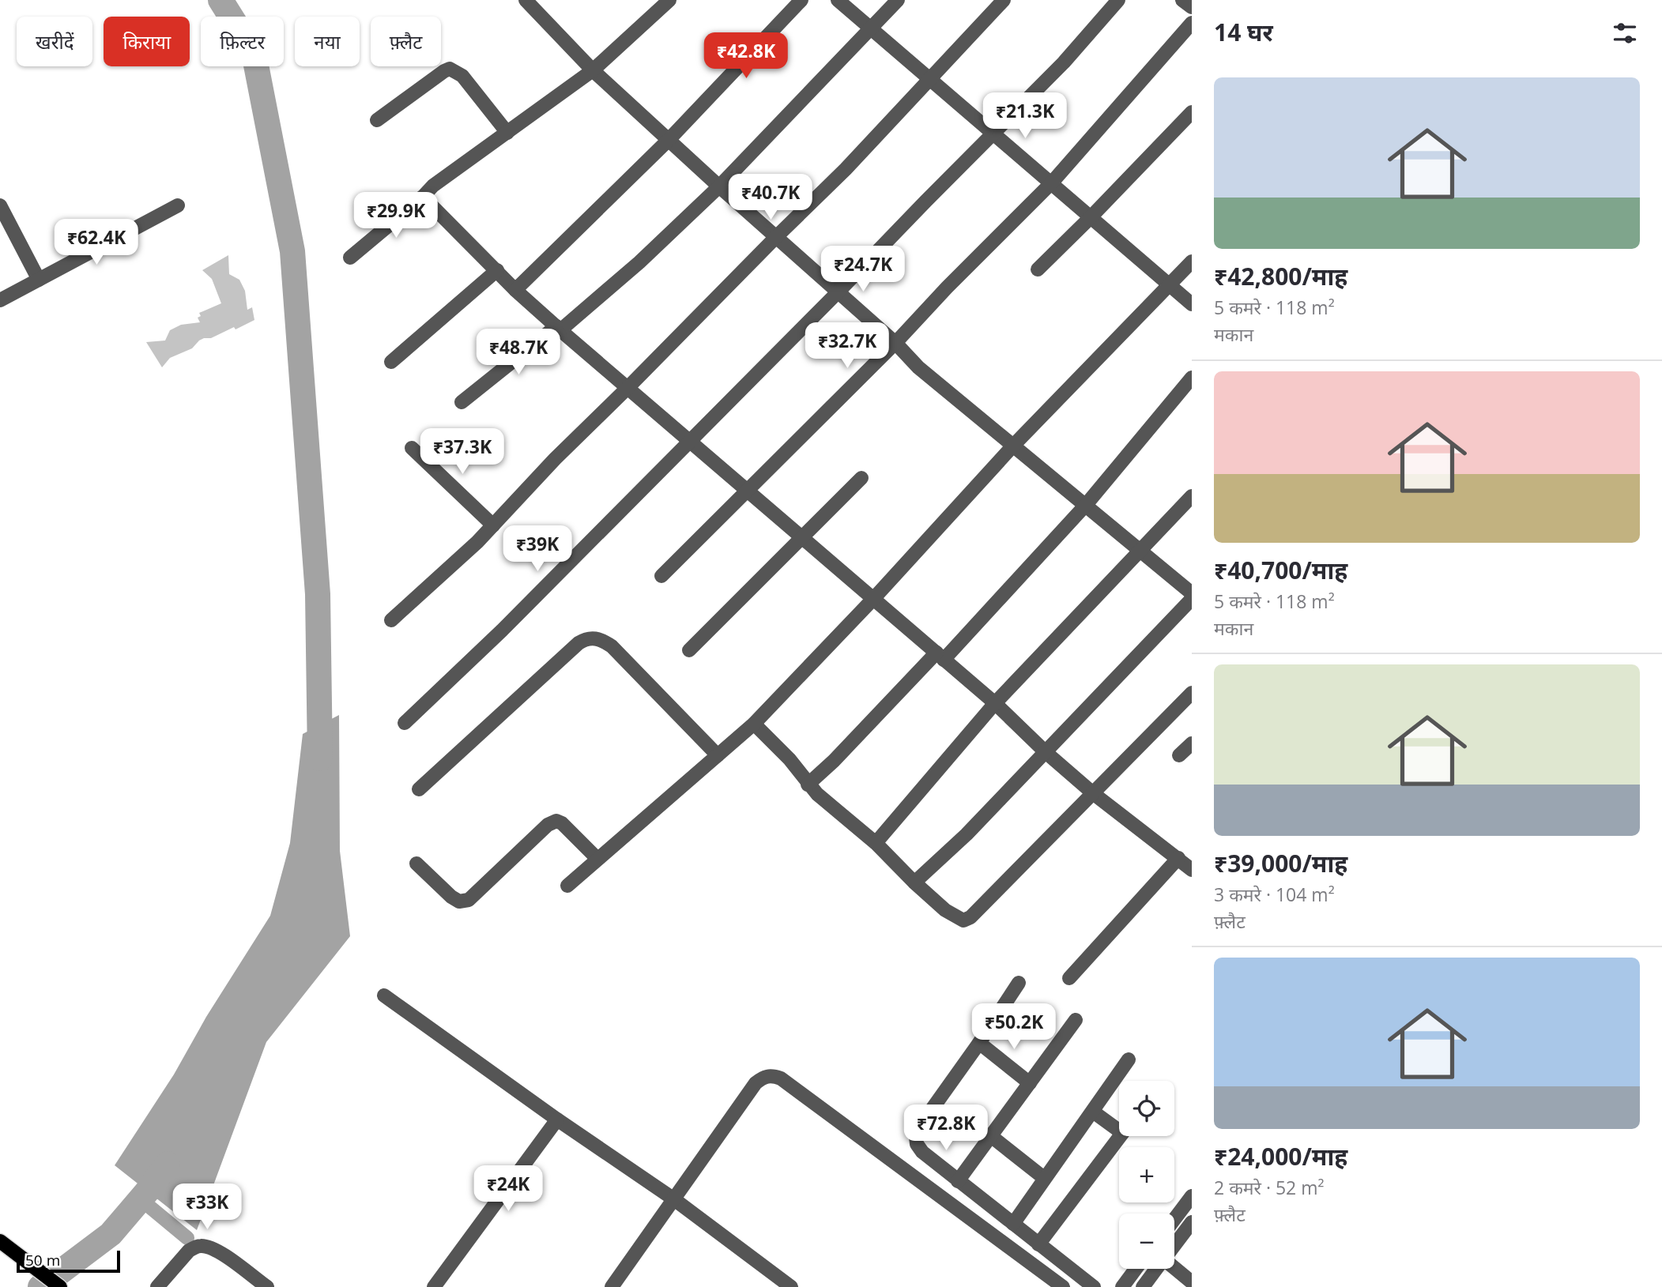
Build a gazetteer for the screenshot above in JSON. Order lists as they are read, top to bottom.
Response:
{
  "scale_bar": "50 m",
  "page": {
    "heading": "14 घर",
    "chip": [
      "खरीदें",
      "किराया",
      "फ़िल्टर",
      "नया",
      "फ़्लैट"
    ],
    "price": [
      "₹42.8K",
      "₹21.3K",
      "₹40.7K",
      "₹29.9K",
      "₹62.4K",
      "₹24.7K",
      "₹32.7K",
      "₹48.7K",
      "₹37.3K",
      "₹39K",
      "₹50.2K",
      "₹72.8K",
      "₹24K",
      "₹33K"
    ],
    "list": [
      {
        "name": "₹42,800/माह",
        "note": "5 कमरे · 118 m² · मकान"
      },
      {
        "name": "₹40,700/माह",
        "note": "5 कमरे · 118 m² · मकान"
      },
      {
        "name": "₹39,000/माह",
        "note": "3 कमरे · 104 m² · फ़्लैट"
      },
      {
        "name": "₹24,000/माह",
        "note": "2 कमरे · 52 m² · फ़्लैट"
      }
    ],
    "map_buttons": ["+", "−"],
    "scale": "50 m"
  }
}
